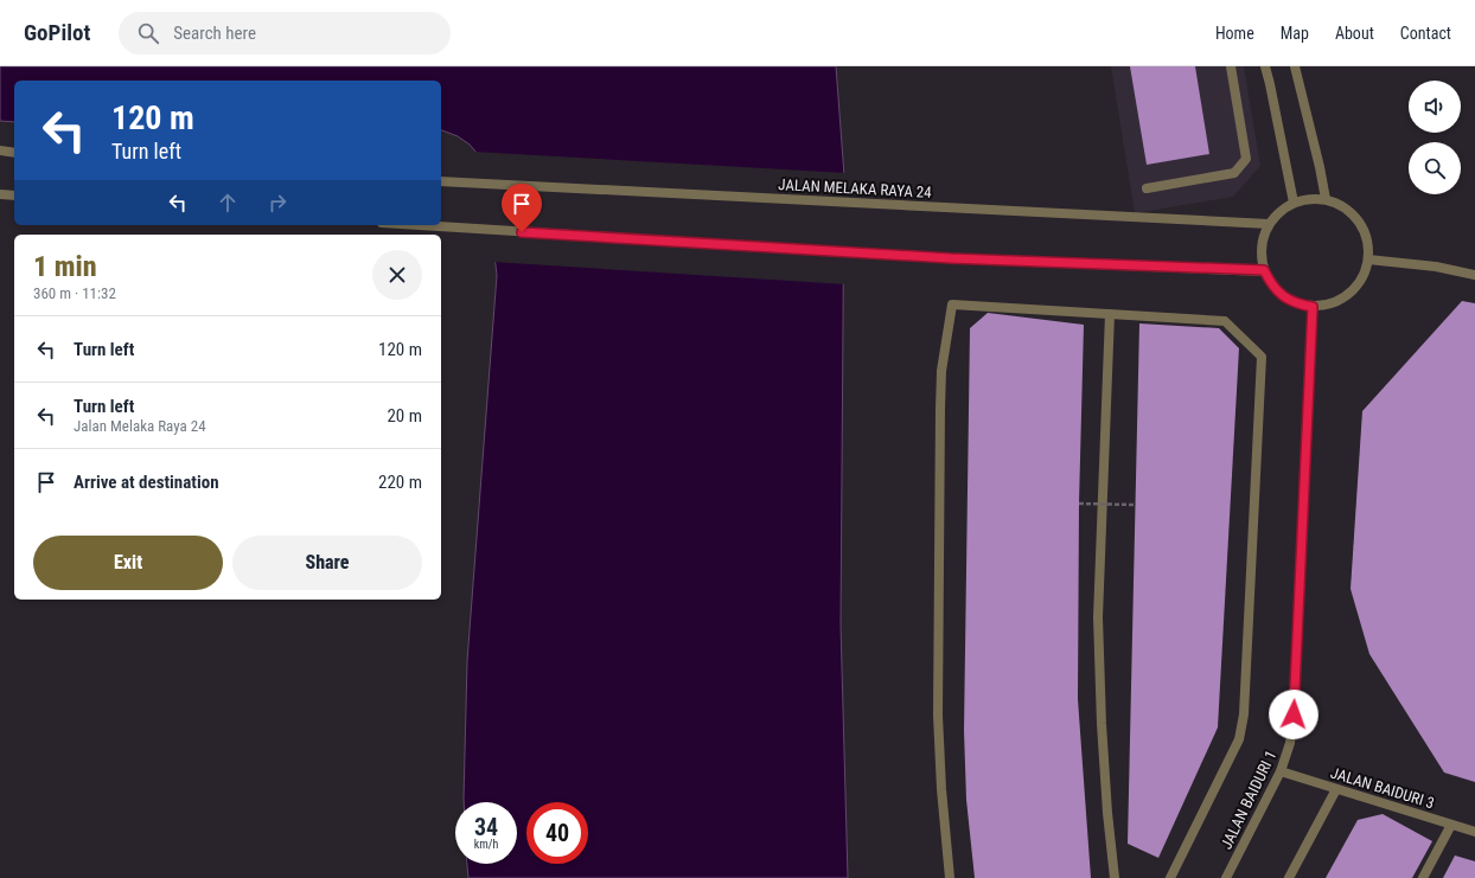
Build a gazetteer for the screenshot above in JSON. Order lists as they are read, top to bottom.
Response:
{
  "streets": {
    "street": ["JALAN MELAKA RAYA 24", "JALAN BAIDURI 3", "JALAN BAIDURI 1"]
  },
  "crossings": [
    ["JALAN MELAKA RAYA 24", "JALAN BAIDURI 1"],
    ["JALAN BAIDURI 3", "JALAN BAIDURI 1"]
  ],
  "page": {
    "header": "GoPilot",
    "search": "Search here",
    "nav": [
      "Home",
      "Map",
      "About",
      "Contact"
    ],
    "turn": ["120 m", "Turn left"],
    "heading": ["1 min", "360 m · 11:32"],
    "list": [
      {
        "name": "Turn left",
        "value": "120 m"
      },
      {
        "name": "Turn left",
        "note": "Jalan Melaka Raya 24",
        "value": "20 m"
      },
      {
        "name": "Arrive at destination",
        "value": "220 m"
      }
    ],
    "buttons": ["Exit", "Share"],
    "speed": "34 km/h",
    "limit": "40"
  }
}
